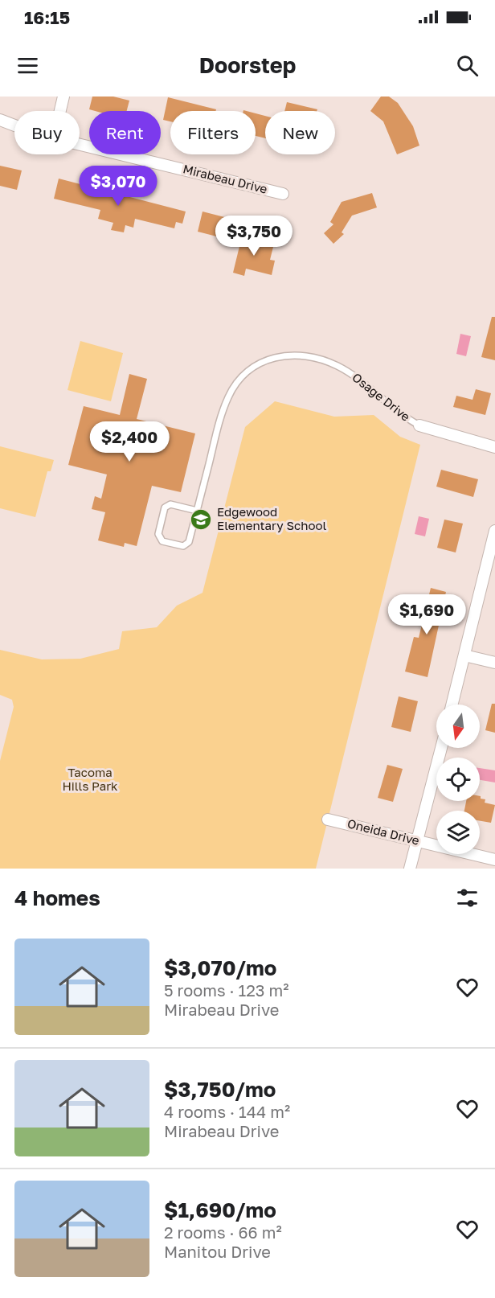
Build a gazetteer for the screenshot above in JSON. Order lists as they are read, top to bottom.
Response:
{
  "streets": {
    "street": ["Mirabeau Drive", "Osage Drive", "Oneida Drive"]
  },
  "parks": ["Tacoma Hills Park"],
  "places": {
    "school or university": ["Edgewood Elementary School"]
  },
  "north": "bottom",
  "page": {
    "status": "16:15",
    "header": "Doorstep",
    "chip": [
      "Buy",
      "Rent",
      "Filters",
      "New"
    ],
    "price": [
      "$3,070",
      "$3,750",
      "$2,400",
      "$1,690"
    ],
    "heading": "4 homes",
    "list": [
      {
        "name": "$3,070/mo",
        "note": "5 rooms · 123 m² · Mirabeau Drive"
      },
      {
        "name": "$3,750/mo",
        "note": "4 rooms · 144 m² · Mirabeau Drive"
      },
      {
        "name": "$1,690/mo",
        "note": "2 rooms · 66 m² · Manitou Drive"
      }
    ]
  }
}
